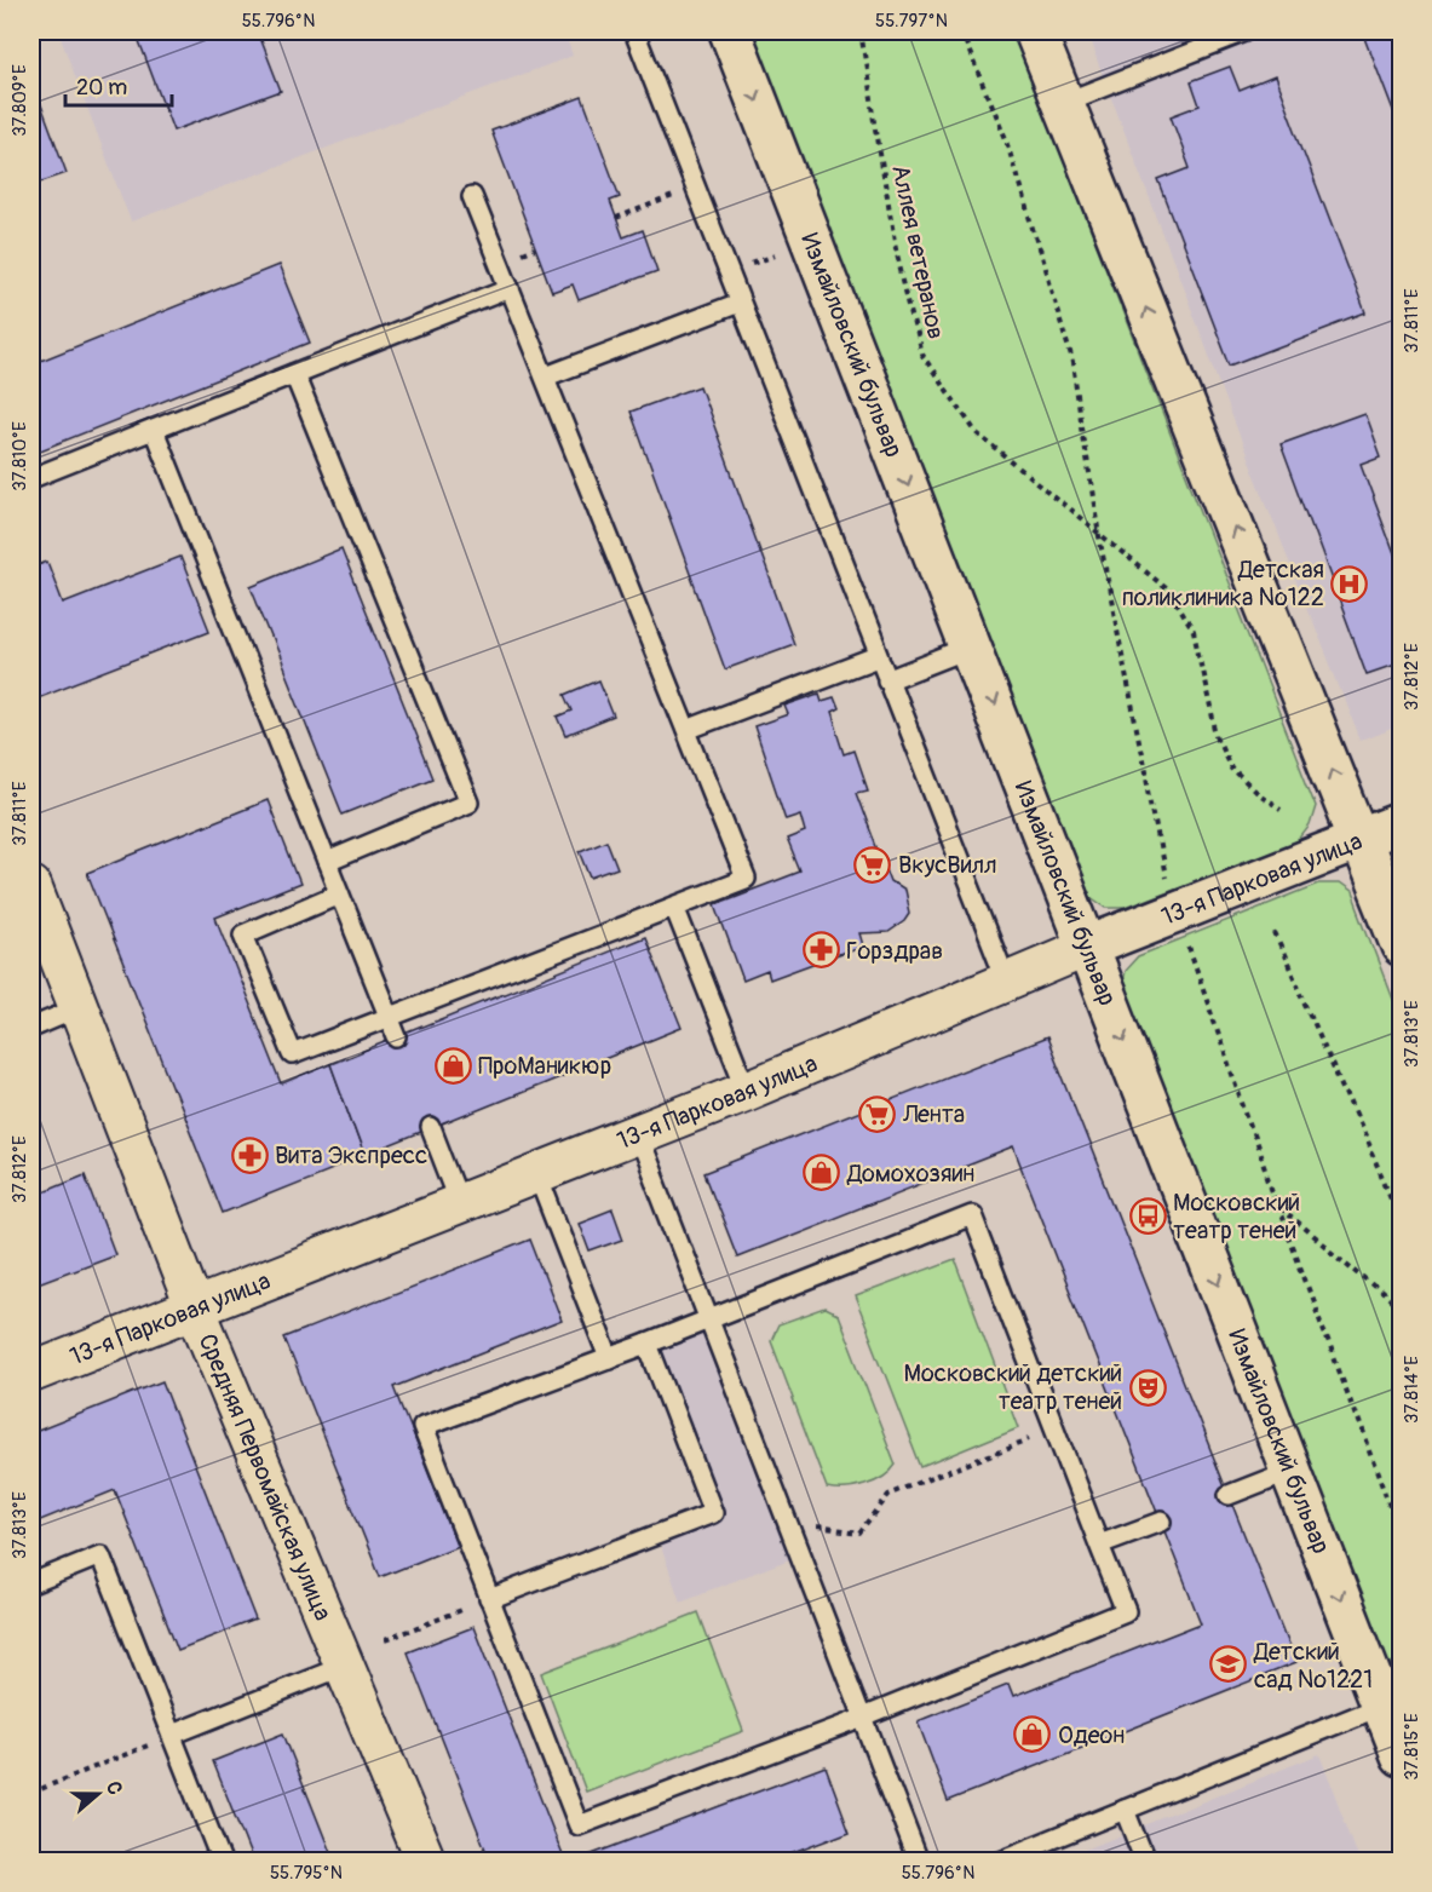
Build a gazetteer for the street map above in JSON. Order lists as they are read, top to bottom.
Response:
{
  "streets": {
    "street": ["Измайловский бульвар", "13-я Парковая улица", "Средняя Первомайская улица"],
    "path": ["Аллея ветеранов"]
  },
  "crossings": [
    ["Измайловский бульвар", "13-я Парковая улица"],
    ["13-я Парковая улица", "Средняя Первомайская улица"]
  ],
  "places": {
    "hospital": ["Детская поликлиника №122"],
    "supermarket": ["ВкусВилл", "Лента"],
    "pharmacy": ["Горздрав", "Вита Экспресс"],
    "shop": ["ПроМаникюр", "Домохозяин", "Одеон"],
    "bus stop": ["Московский театр теней"],
    "theatre": ["Московский детский театр теней"],
    "school or university": ["Детский сад №1221"]
  },
  "scale_bar": "20 m",
  "north": "right",
  "coordinates": [
    "55.796°N",
    "55.797°N",
    "37.809°E",
    "37.811°E",
    "37.810°E",
    "37.812°E",
    "37.813°E",
    "37.814°E",
    "37.815°E",
    "55.795°N"
  ]
}
